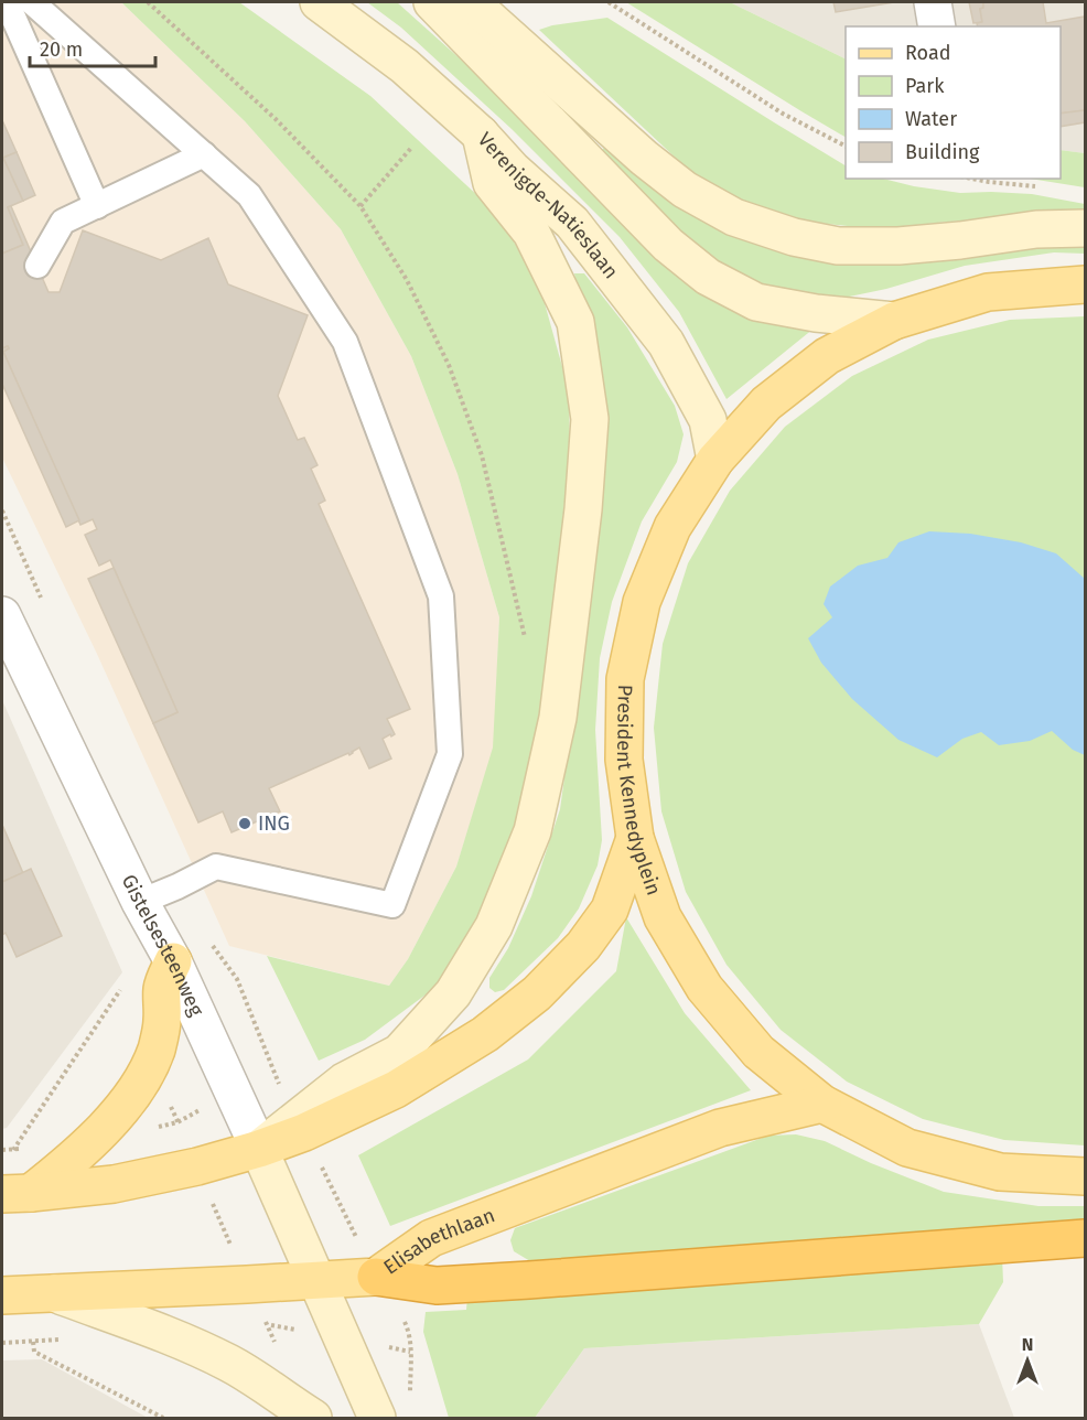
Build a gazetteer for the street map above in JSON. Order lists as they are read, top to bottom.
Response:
{
  "streets": {
    "main road": [
      "Verenigde-Natieslaan",
      "President Kennedyplein",
      "Gistelsesteenweg",
      "Elisabethlaan"
    ]
  },
  "crossings": [
    ["Verenigde-Natieslaan", "President Kennedyplein"],
    ["President Kennedyplein", "Elisabethlaan"],
    ["Gistelsesteenweg", "Elisabethlaan"]
  ],
  "places": ["ING"],
  "legend": [
    "Road",
    "Park",
    "Water",
    "Building"
  ],
  "scale_bar": "20 m",
  "north": "top"
}
